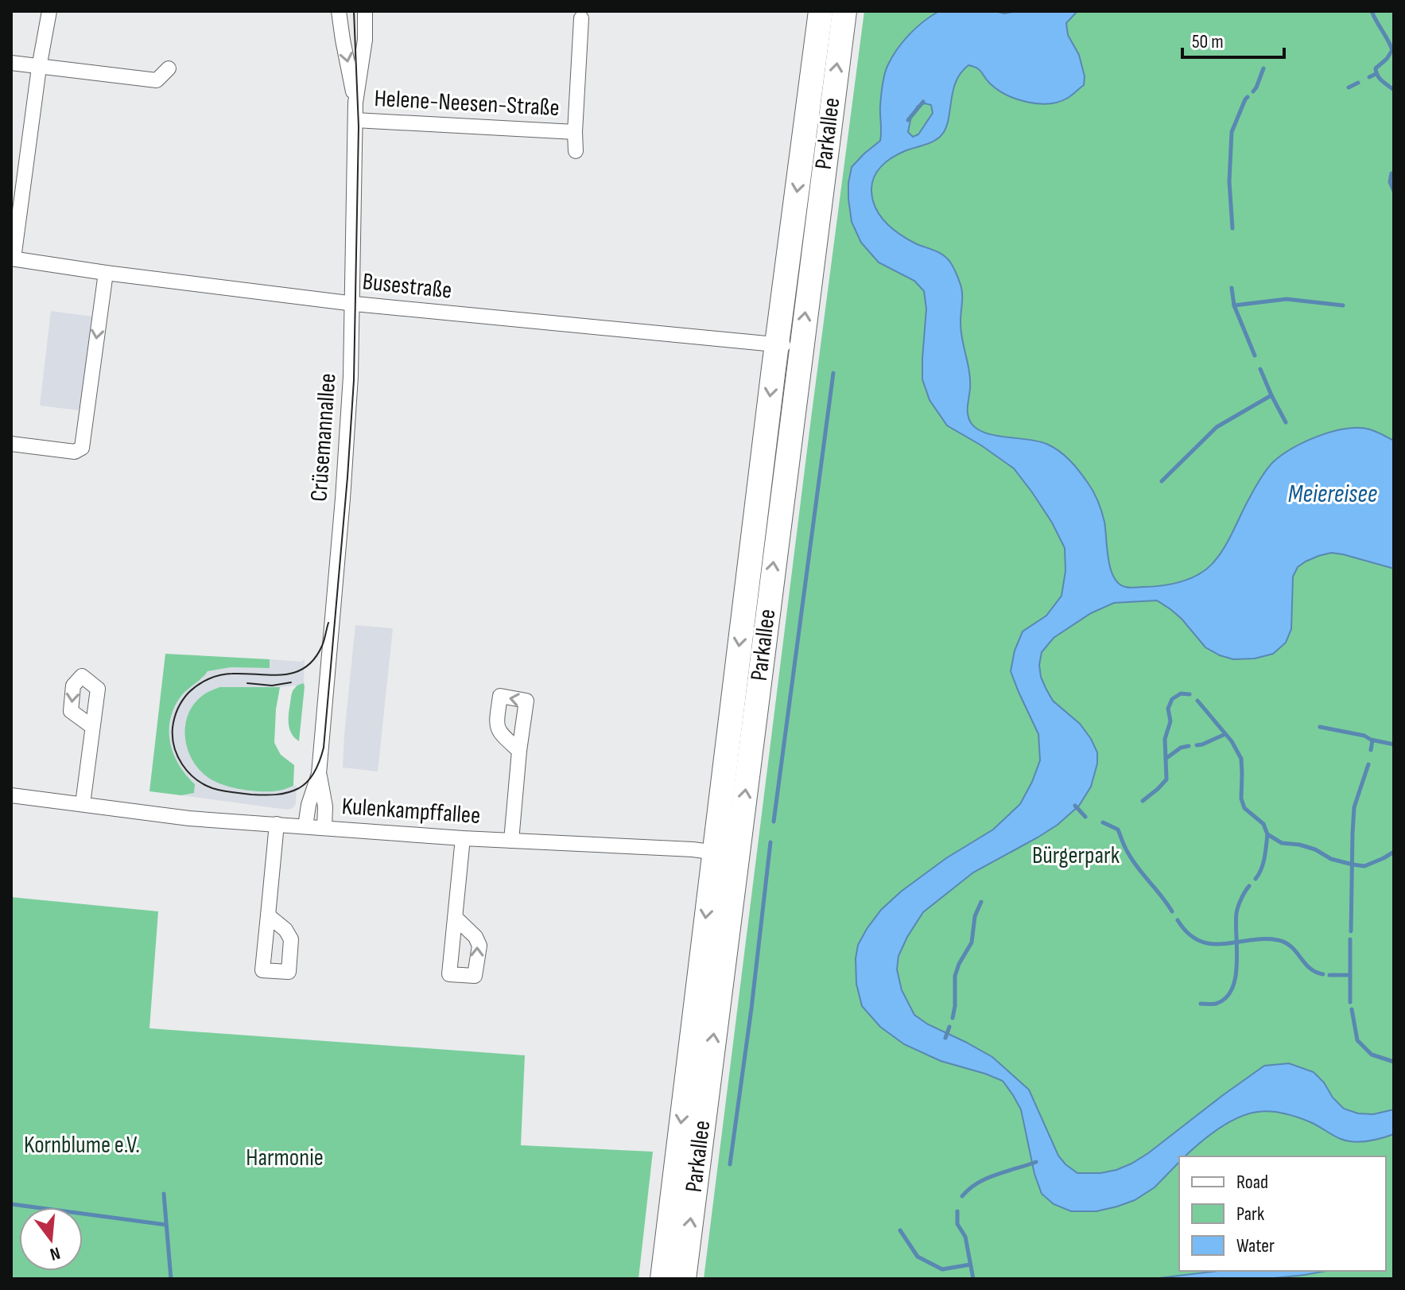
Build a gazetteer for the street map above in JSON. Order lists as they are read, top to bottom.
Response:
{
  "streets": {
    "main road": ["Parkallee"],
    "street": [
      "Helene-Neesen-Straße",
      "Busestraße",
      "Crüsemannallee",
      "Kulenkampffallee"
    ]
  },
  "crossings": [
    ["Helene-Neesen-Straße", "Crüsemannallee"],
    ["Parkallee", "Busestraße"],
    ["Parkallee", "Kulenkampffallee"],
    ["Busestraße", "Crüsemannallee"],
    ["Crüsemannallee", "Kulenkampffallee"]
  ],
  "water": ["Meiereisee"],
  "parks": ["Bürgerpark", "Kornblume e.V.", "Harmonie"],
  "legend": ["Road", "Park", "Water"],
  "scale_bar": "50 m",
  "north": "bottom"
}
